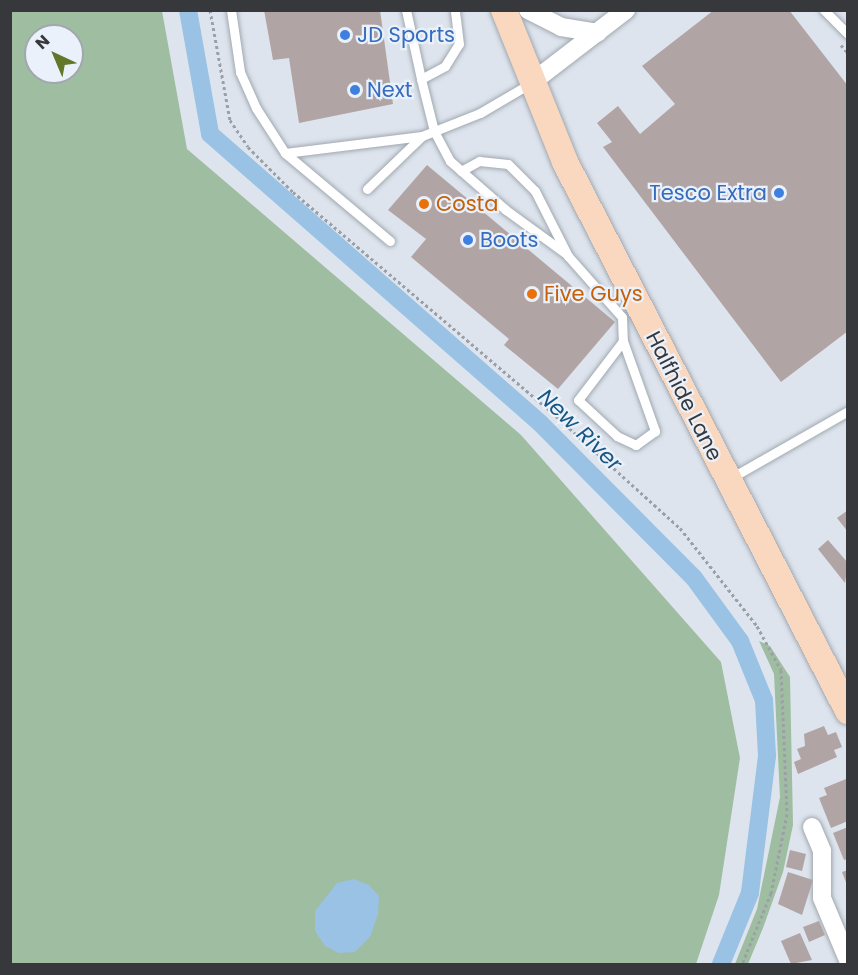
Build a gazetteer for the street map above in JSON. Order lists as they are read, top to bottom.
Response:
{
  "streets": {
    "main road": ["Halfhide Lane"]
  },
  "water": ["New River"],
  "places": [
    "JD Sports",
    "Next",
    "Tesco Extra",
    "Costa",
    "Boots",
    "Five Guys"
  ],
  "north": "top left"
}
